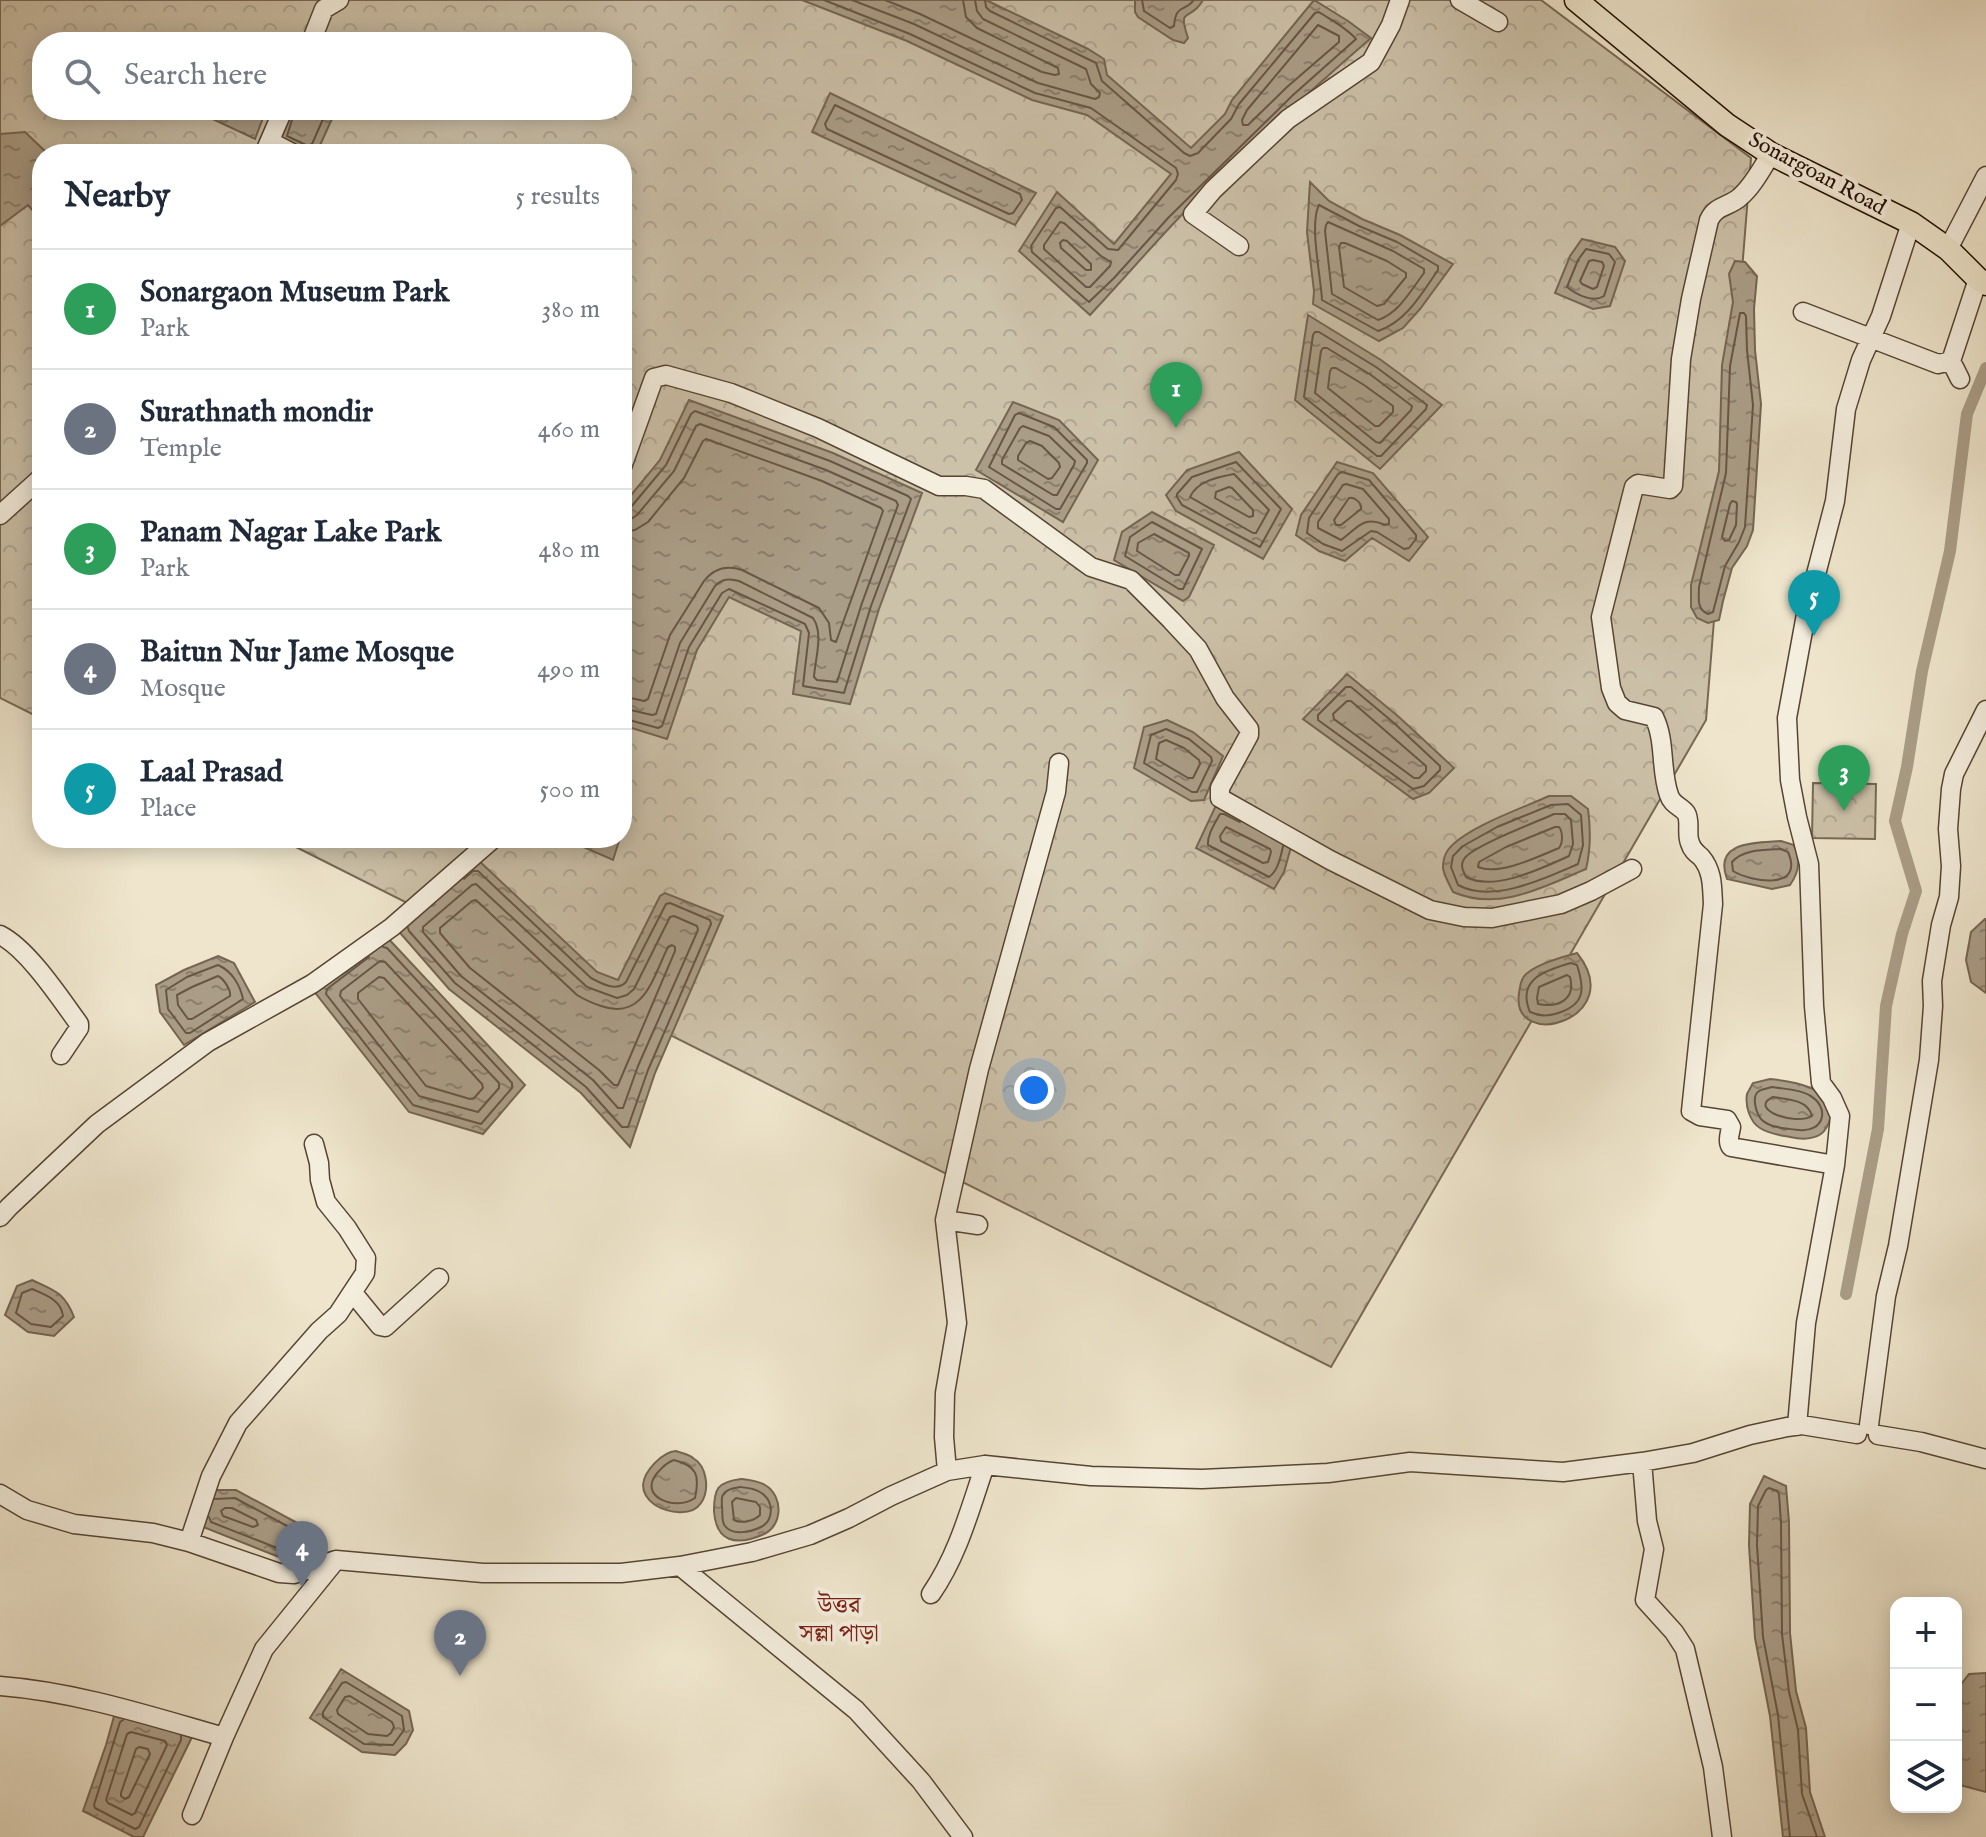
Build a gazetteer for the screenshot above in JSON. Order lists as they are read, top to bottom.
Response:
{
  "streets": {
    "main road": ["Sonargoan Road"]
  },
  "districts": ["উত্তর সল্লা পাড়া"],
  "page": {
    "search": "Search here",
    "heading": ["Nearby", "5 results"],
    "list": [
      {
        "mark": "1",
        "name": "Sonargaon Museum Park",
        "note": "Park",
        "value": "380 m"
      },
      {
        "mark": "2",
        "name": "Surathnath mondir",
        "note": "Temple",
        "value": "460 m"
      },
      {
        "mark": "3",
        "name": "Panam Nagar Lake Park",
        "note": "Park",
        "value": "480 m"
      },
      {
        "mark": "4",
        "name": "Baitun Nur Jame Mosque",
        "note": "Mosque",
        "value": "490 m"
      },
      {
        "mark": "5",
        "name": "Laal Prasad",
        "note": "Place",
        "value": "500 m"
      }
    ],
    "pins": [
      "1",
      "5",
      "3",
      "4",
      "2"
    ],
    "map_buttons": ["+", "−"]
  }
}
